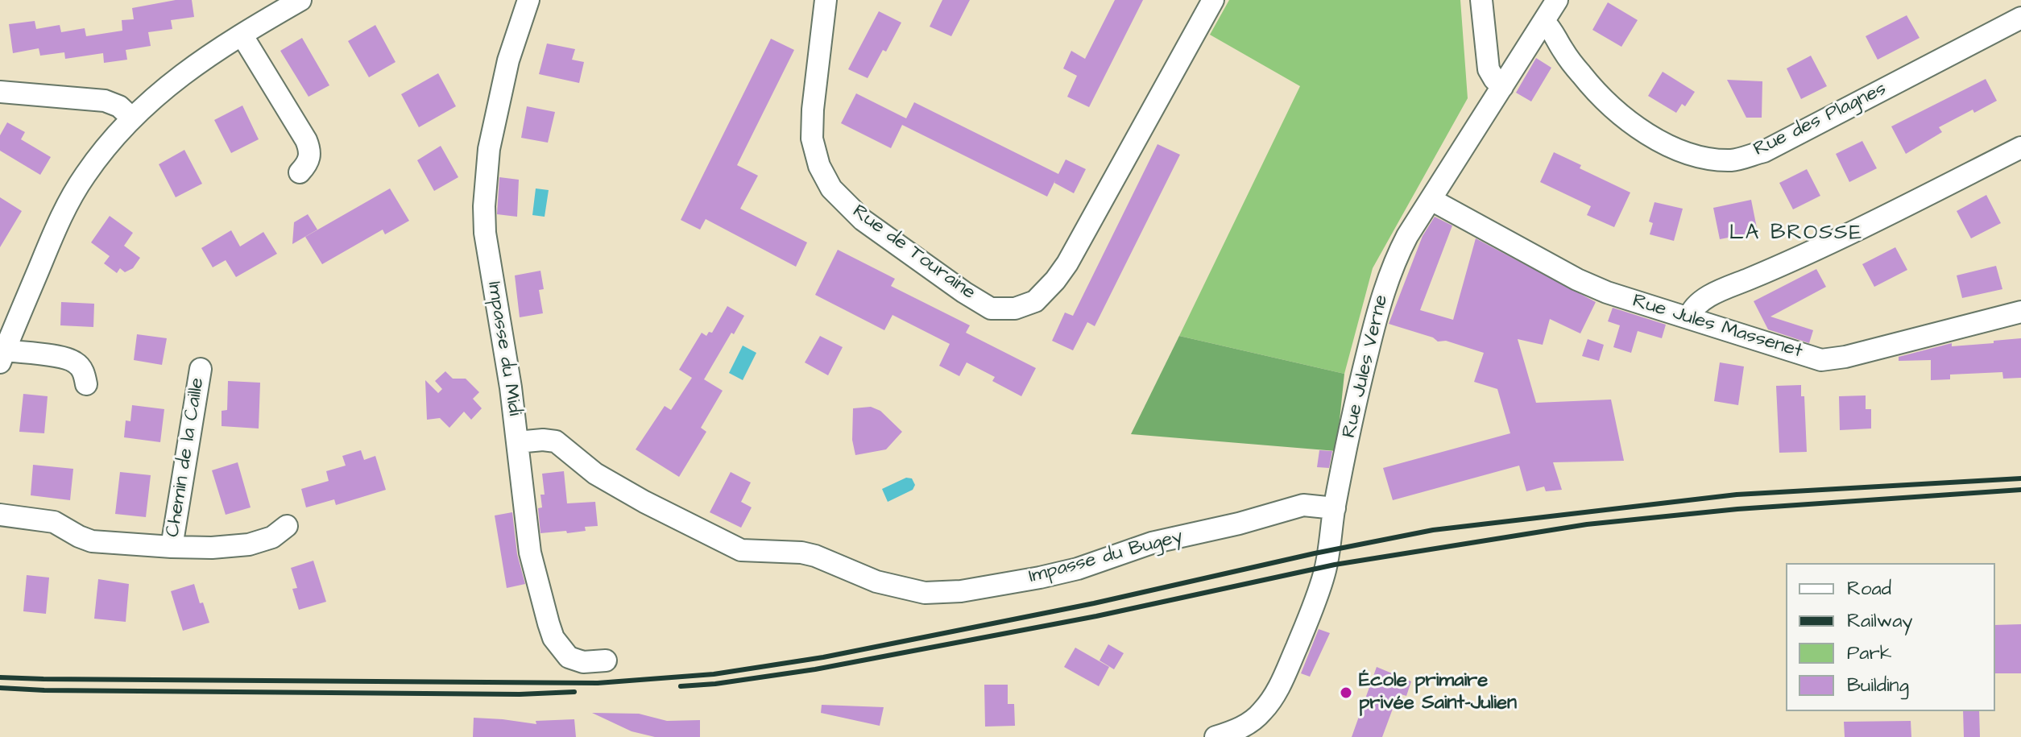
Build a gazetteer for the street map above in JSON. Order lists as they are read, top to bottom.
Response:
{
  "streets": {
    "street": [
      "Rue des Plagnes",
      "Rue de Touraine",
      "Rue Jules Massenet",
      "Impasse du Midi",
      "Rue Jules Verne",
      "Chemin de la Caille",
      "Impasse du Bugey"
    ]
  },
  "crossings": [
    ["Rue des Plagnes", "Rue Jules Verne"],
    ["Rue Jules Massenet", "Rue Jules Verne"],
    ["Impasse du Midi", "Impasse du Bugey"],
    ["Rue Jules Verne", "Impasse du Bugey"]
  ],
  "districts": ["LA BROSSE"],
  "places": ["École primaire privée Saint-Julien"],
  "legend": [
    "Road",
    "Railway",
    "Park",
    "Building"
  ]
}
